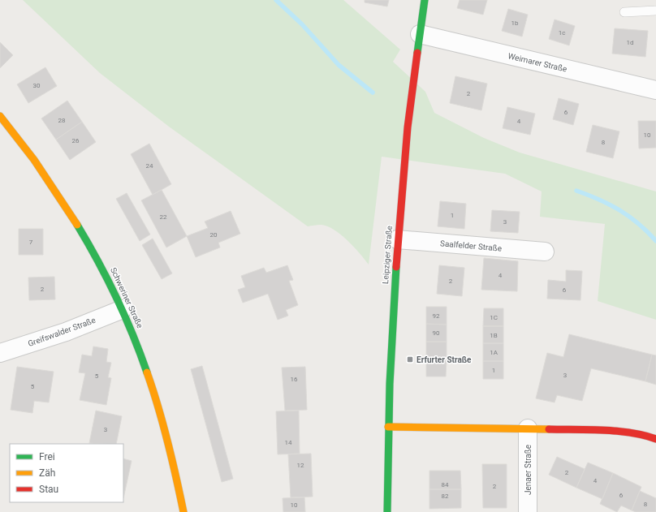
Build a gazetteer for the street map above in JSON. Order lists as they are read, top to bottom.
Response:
{
  "streets": {
    "street": [
      "Weimarer Straße",
      "Saalfelder Straße",
      "Leipziger Straße",
      "Schweriner Straße",
      "Greifswalder Straße",
      "Jenaer Straße"
    ]
  },
  "crossings": [
    ["Weimarer Straße", "Leipziger Straße"],
    ["Saalfelder Straße", "Leipziger Straße"],
    ["Schweriner Straße", "Greifswalder Straße"]
  ],
  "places": {
    "transit": ["Erfurter Straße"]
  },
  "house_numbers": [
    "1b",
    "1c",
    "1d",
    "30",
    "2",
    "6",
    "28",
    "4",
    "10",
    "26",
    "8",
    "24",
    "1",
    "22",
    "3",
    "20",
    "7",
    "4",
    "2",
    "2",
    "6",
    "92",
    "1C",
    "90",
    "1B",
    "1A",
    "1",
    "3",
    "5",
    "16",
    "5",
    "3",
    "14",
    "12",
    "2",
    "4",
    "84",
    "2",
    "6",
    "82",
    "8",
    "10"
  ],
  "legend": ["Frei", "Zäh", "Stau"]
}
